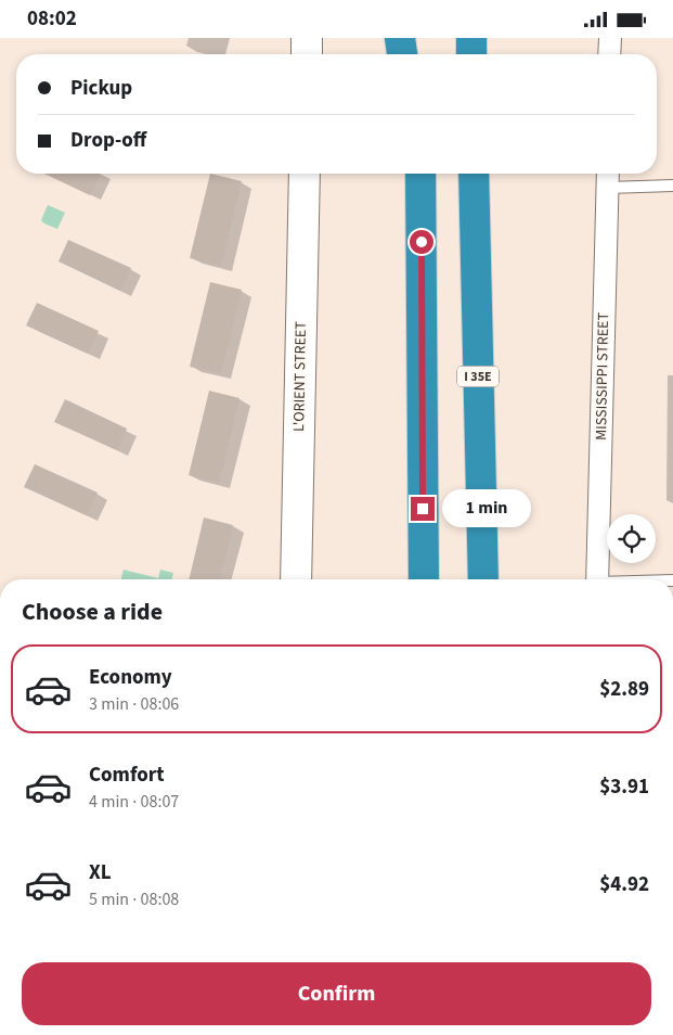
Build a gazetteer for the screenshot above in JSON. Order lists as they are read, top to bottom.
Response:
{
  "streets": {
    "highway": ["I 35E"],
    "street": ["L'ORIENT STREET", "MISSISSIPPI STREET"]
  },
  "page": {
    "status": "08:02",
    "banner": ["Pickup", "Drop-off"],
    "bubble": "1 min",
    "heading": "Choose a ride",
    "list": [
      {
        "name": "Economy",
        "note": "3 min · 08:06",
        "value": "$2.89"
      },
      {
        "name": "Comfort",
        "note": "4 min · 08:07",
        "value": "$3.91"
      },
      {
        "name": "XL",
        "note": "5 min · 08:08",
        "value": "$4.92"
      }
    ],
    "buttons": "Confirm"
  }
}
